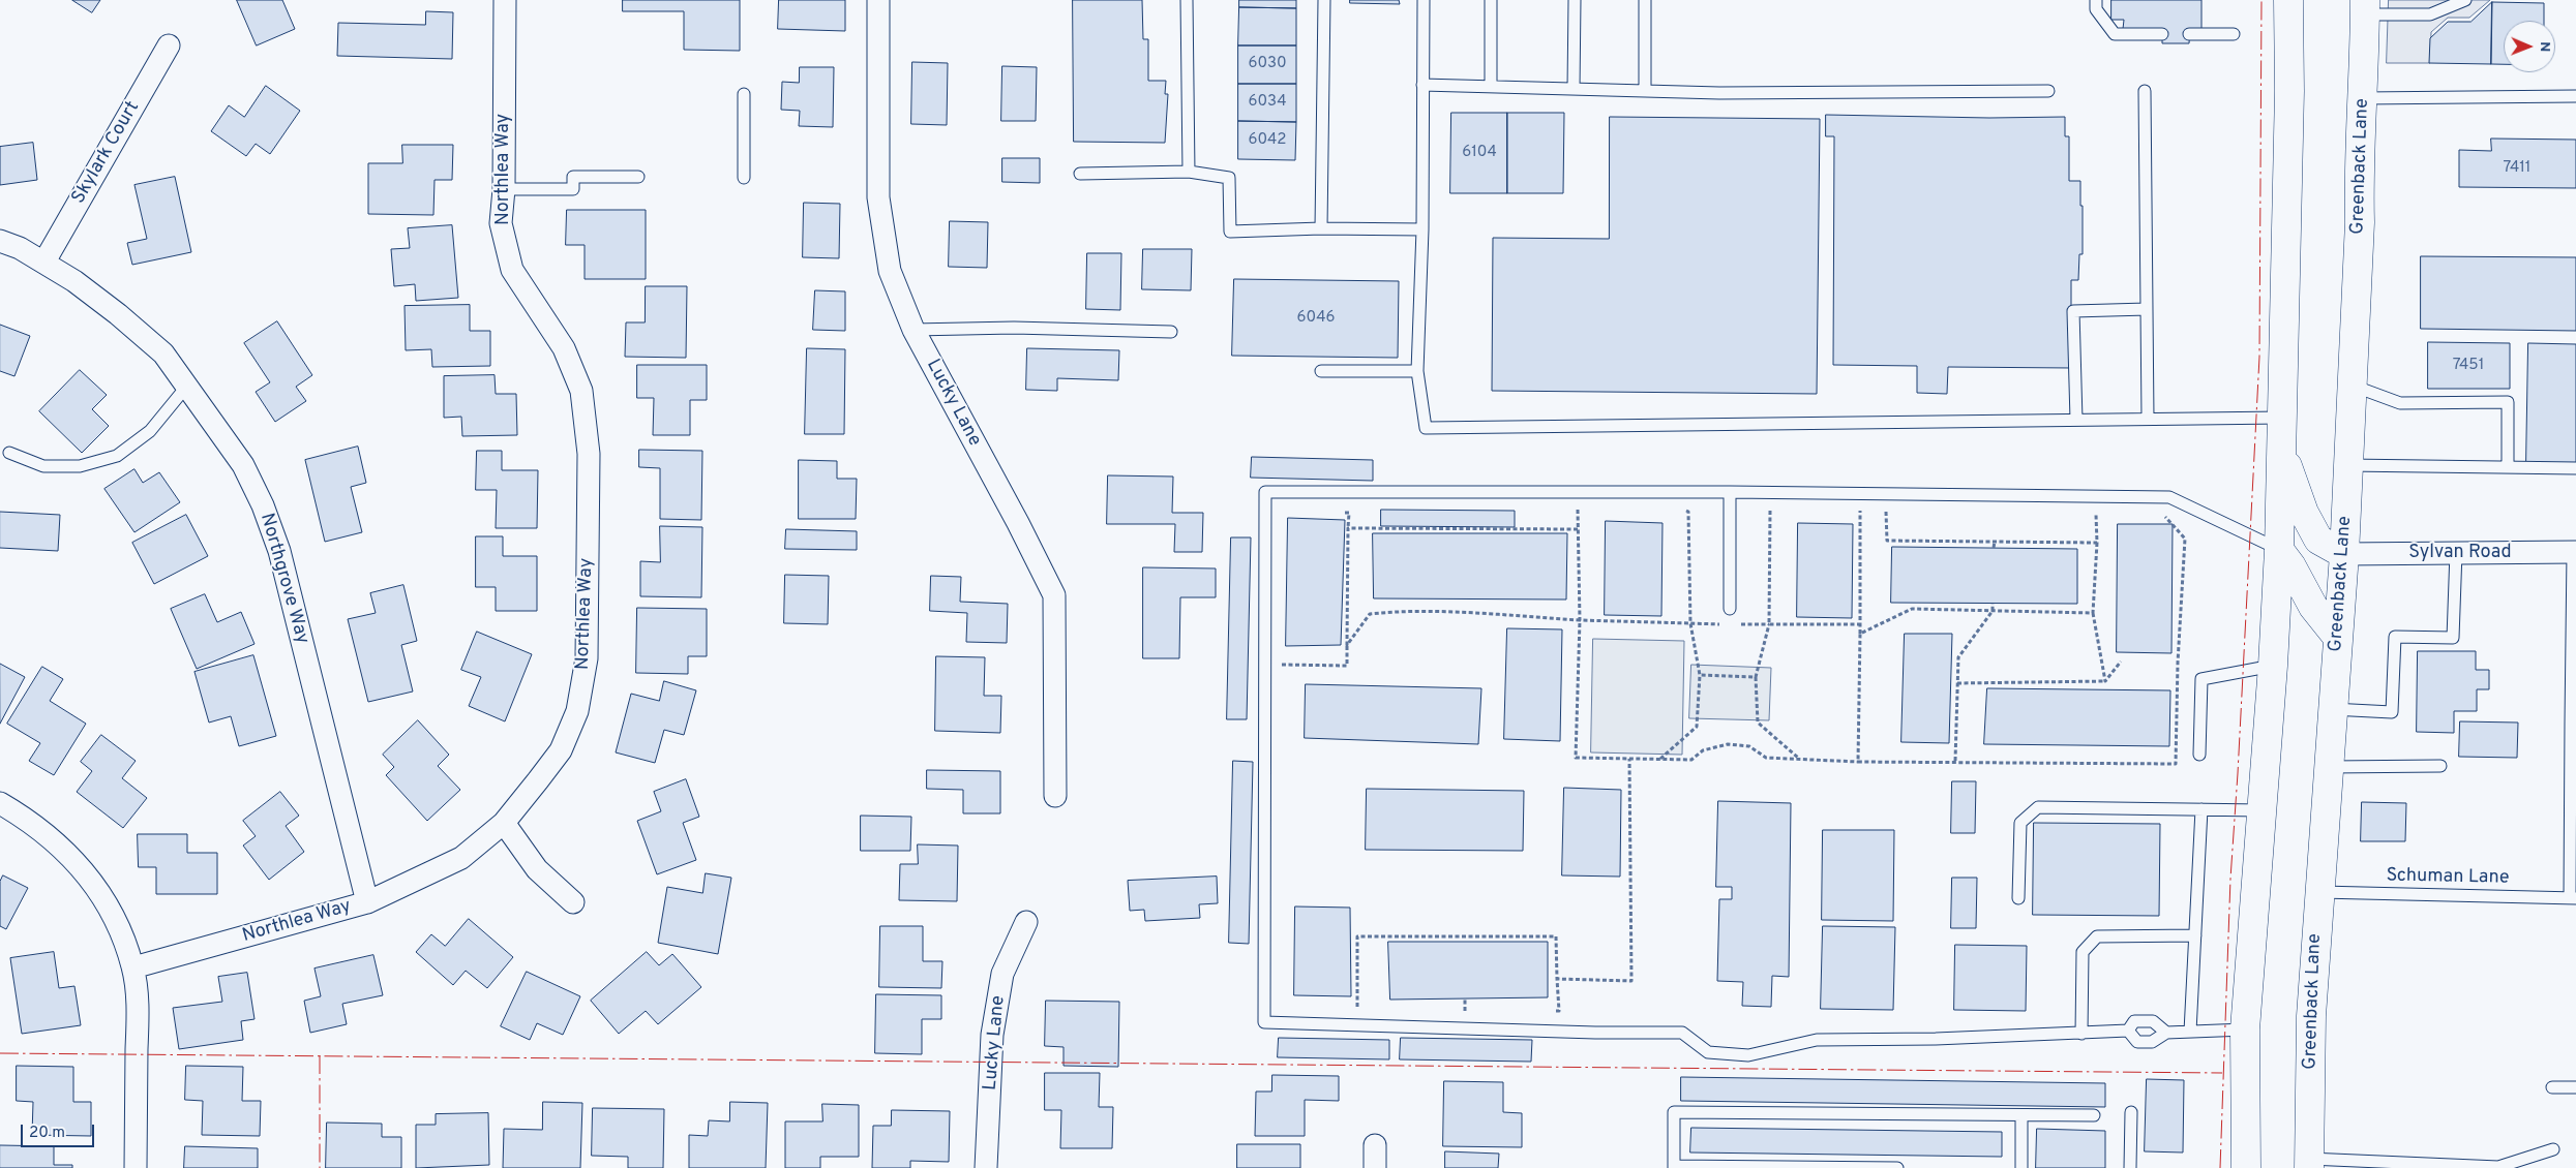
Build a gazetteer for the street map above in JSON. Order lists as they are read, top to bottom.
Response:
{
  "streets": {
    "main road": ["Greenback Lane"],
    "street": [
      "Skylark Court",
      "Northlea Way",
      "Lucky Lane",
      "Sylvan Road",
      "Northgrove Way"
    ],
    "lane": ["Schuman Lane"]
  },
  "crossings": [
    ["Skylark Court", "Northgrove Way"],
    ["Greenback Lane", "Sylvan Road"],
    ["Greenback Lane", "Schuman Lane"],
    ["Northlea Way", "Northgrove Way"]
  ],
  "house_numbers": [
    "6030",
    "6034",
    "6042",
    "6104",
    "7411",
    "6046",
    "7451"
  ],
  "scale_bar": "20 m",
  "north": "right"
}
